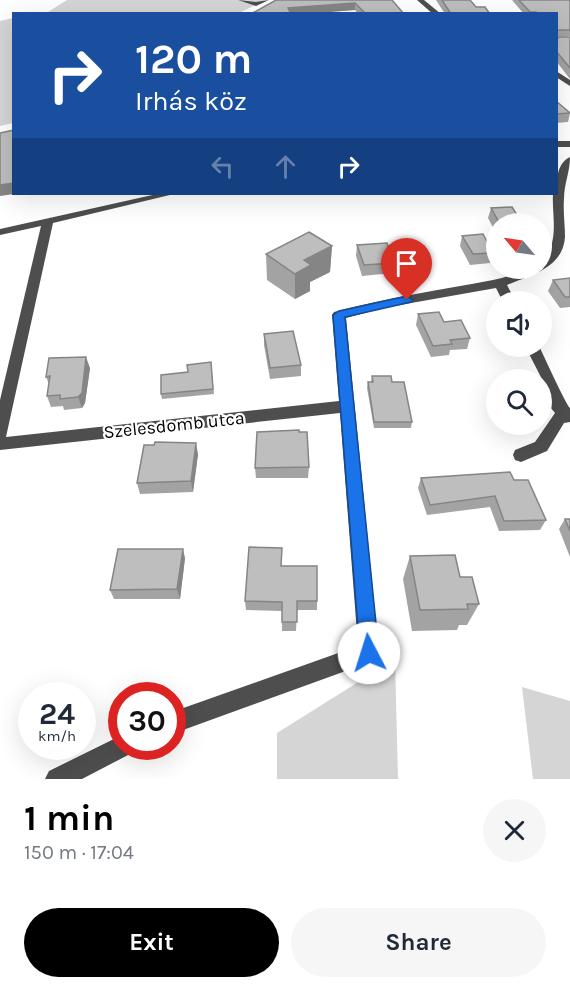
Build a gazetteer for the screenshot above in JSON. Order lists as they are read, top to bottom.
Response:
{
  "streets": {
    "street": ["Szelesdomb utca"]
  },
  "north": "top left",
  "page": {
    "turn": ["120 m", "Irhás köz"],
    "speed": "24 km/h",
    "limit": "30",
    "heading": ["1 min", "150 m · 17:04"],
    "buttons": ["Exit", "Share"]
  }
}
